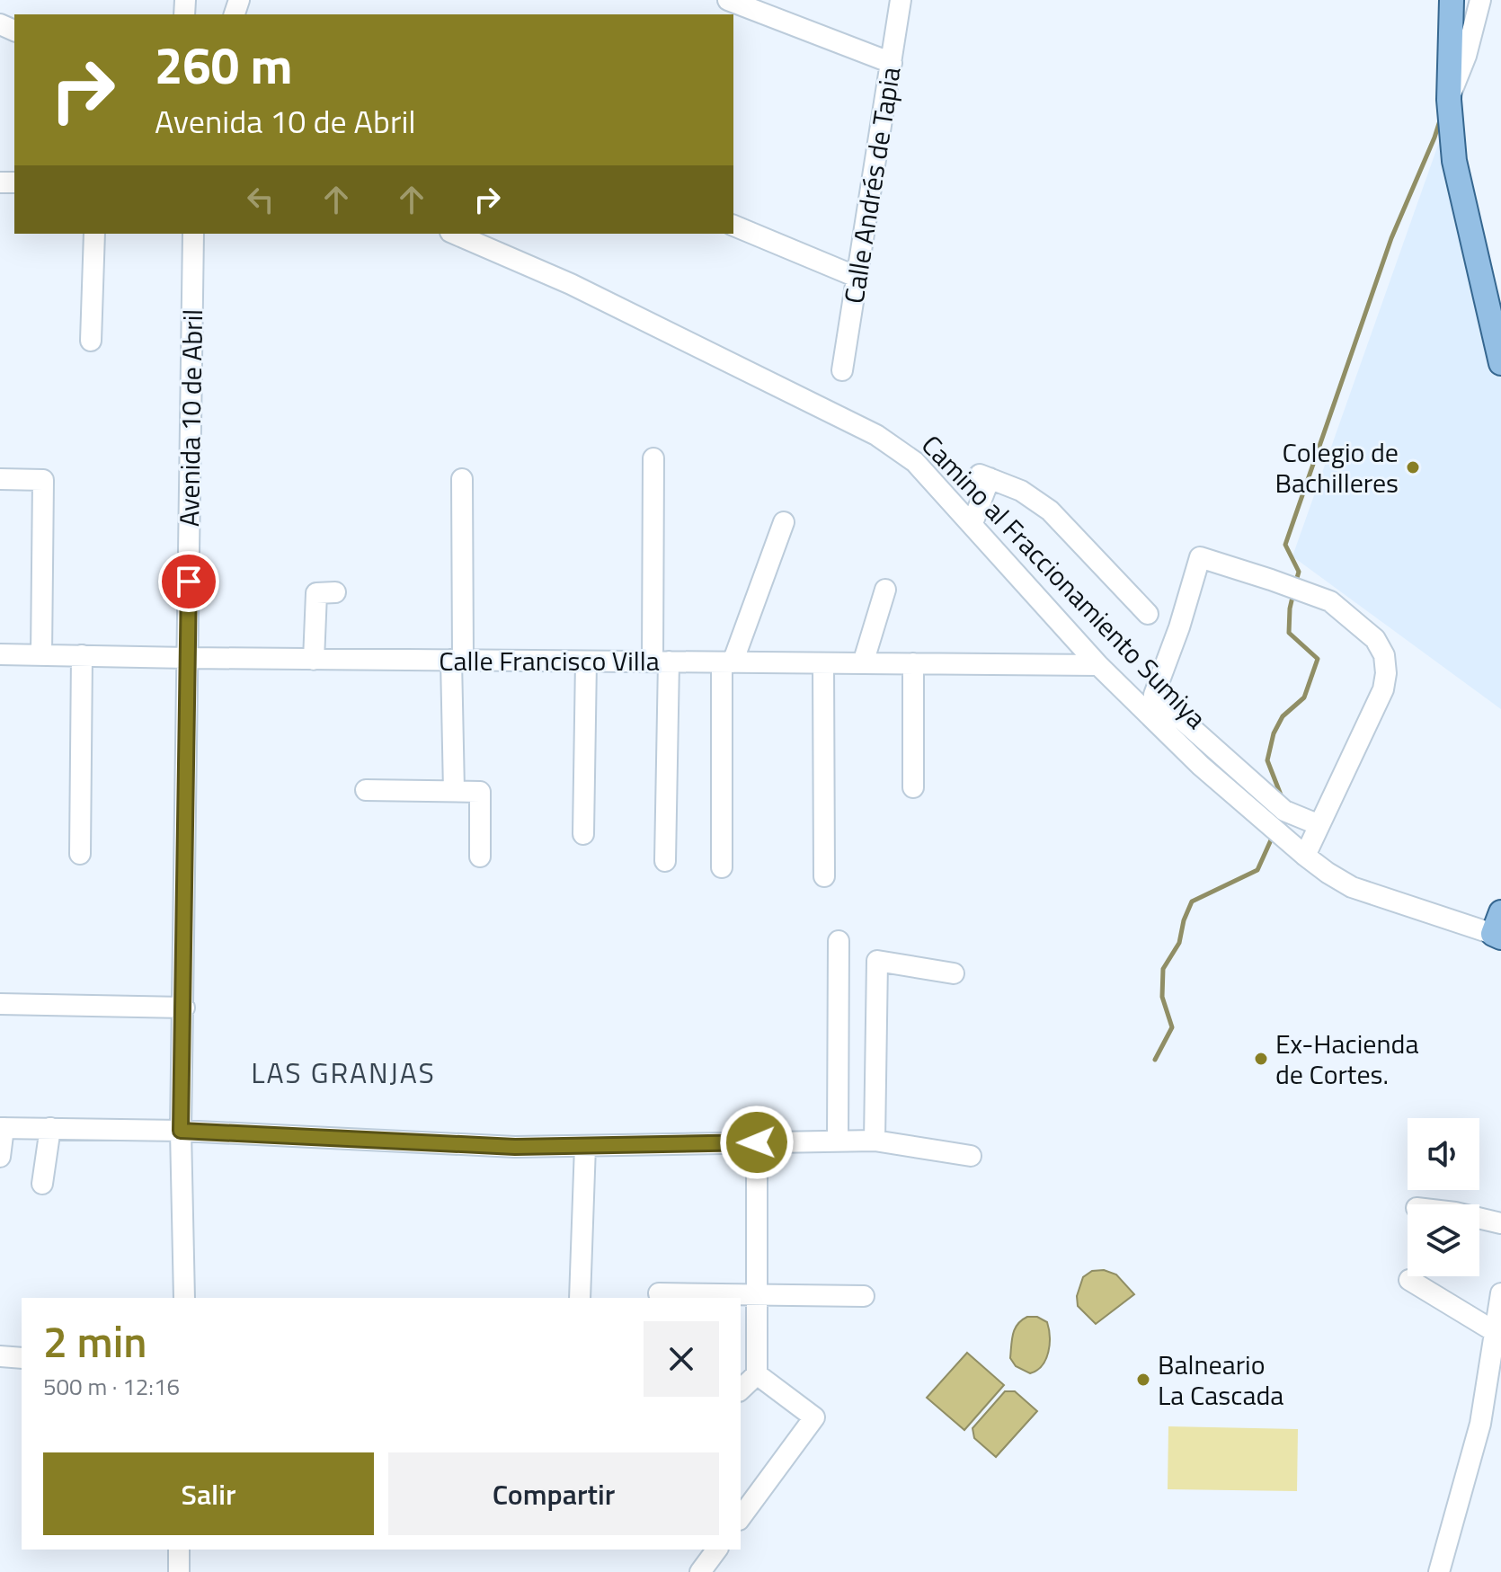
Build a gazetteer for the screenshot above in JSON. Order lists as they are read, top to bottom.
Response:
{
  "streets": {
    "street": [
      "Calle Andrés de Tapia",
      "Avenida 10 de Abril",
      "Camino al Fraccionamiento Sumiya",
      "Calle Francisco Villa"
    ]
  },
  "crossings": [
    ["Avenida 10 de Abril", "Calle Francisco Villa"],
    ["Camino al Fraccionamiento Sumiya", "Calle Francisco Villa"]
  ],
  "districts": ["LAS GRANJAS"],
  "places": ["Colegio de Bachilleres", "Ex-Hacienda de Cortes.", "Balneario La Cascada"],
  "page": {
    "turn": ["260 m", "Avenida 10 de Abril"],
    "heading": ["2 min", "500 m · 12:16"],
    "buttons": ["Salir", "Compartir"]
  }
}
